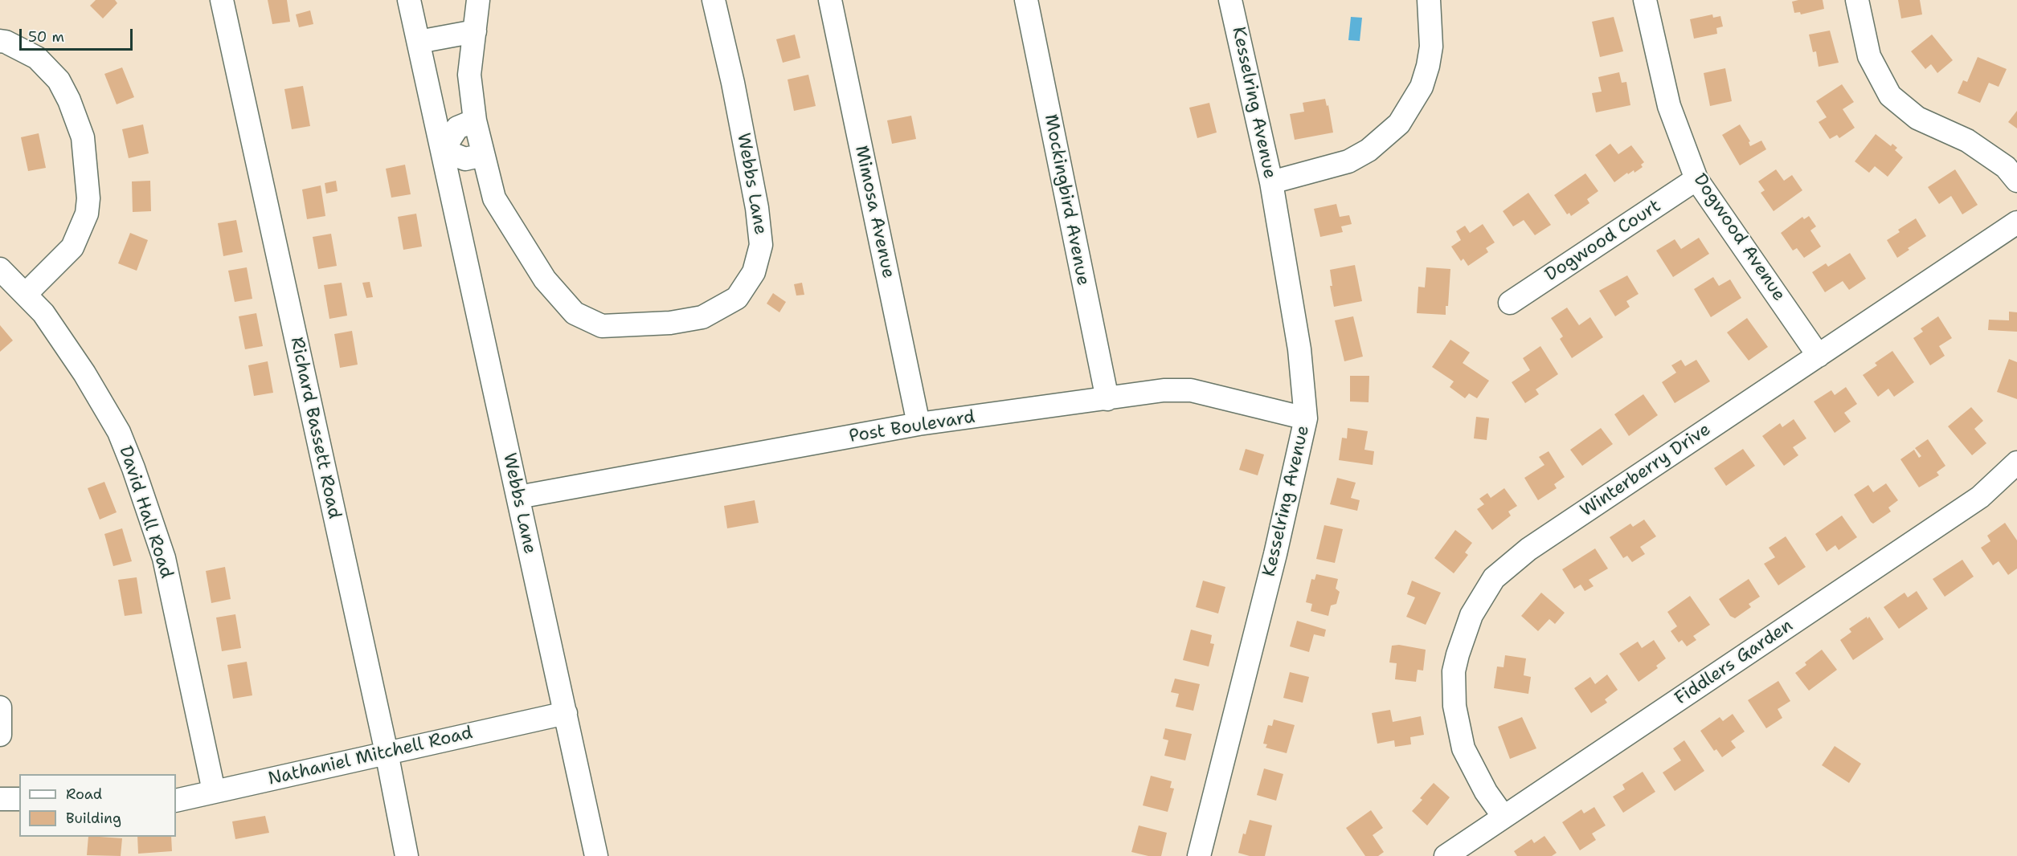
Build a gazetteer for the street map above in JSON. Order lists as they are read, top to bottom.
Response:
{
  "streets": {
    "street": [
      "Kesselring Avenue",
      "Webbs Lane",
      "Mockingbird Avenue",
      "Mimosa Avenue",
      "Dogwood Avenue",
      "Dogwood Court",
      "Post Boulevard",
      "Richard Bassett Road",
      "Winterberry Drive",
      "David Hall Road",
      "Fiddlers Garden",
      "Nathaniel Mitchell Road"
    ]
  },
  "crossings": [
    ["Kesselring Avenue", "Post Boulevard"],
    ["Webbs Lane", "Post Boulevard"],
    ["Webbs Lane", "Nathaniel Mitchell Road"],
    ["Mockingbird Avenue", "Post Boulevard"],
    ["Mimosa Avenue", "Post Boulevard"],
    ["Dogwood Avenue", "Dogwood Court"],
    ["Dogwood Avenue", "Winterberry Drive"],
    ["Richard Bassett Road", "Nathaniel Mitchell Road"],
    ["Winterberry Drive", "Fiddlers Garden"],
    ["David Hall Road", "Nathaniel Mitchell Road"]
  ],
  "legend": ["Road", "Building"],
  "scale_bar": "50 m"
}
